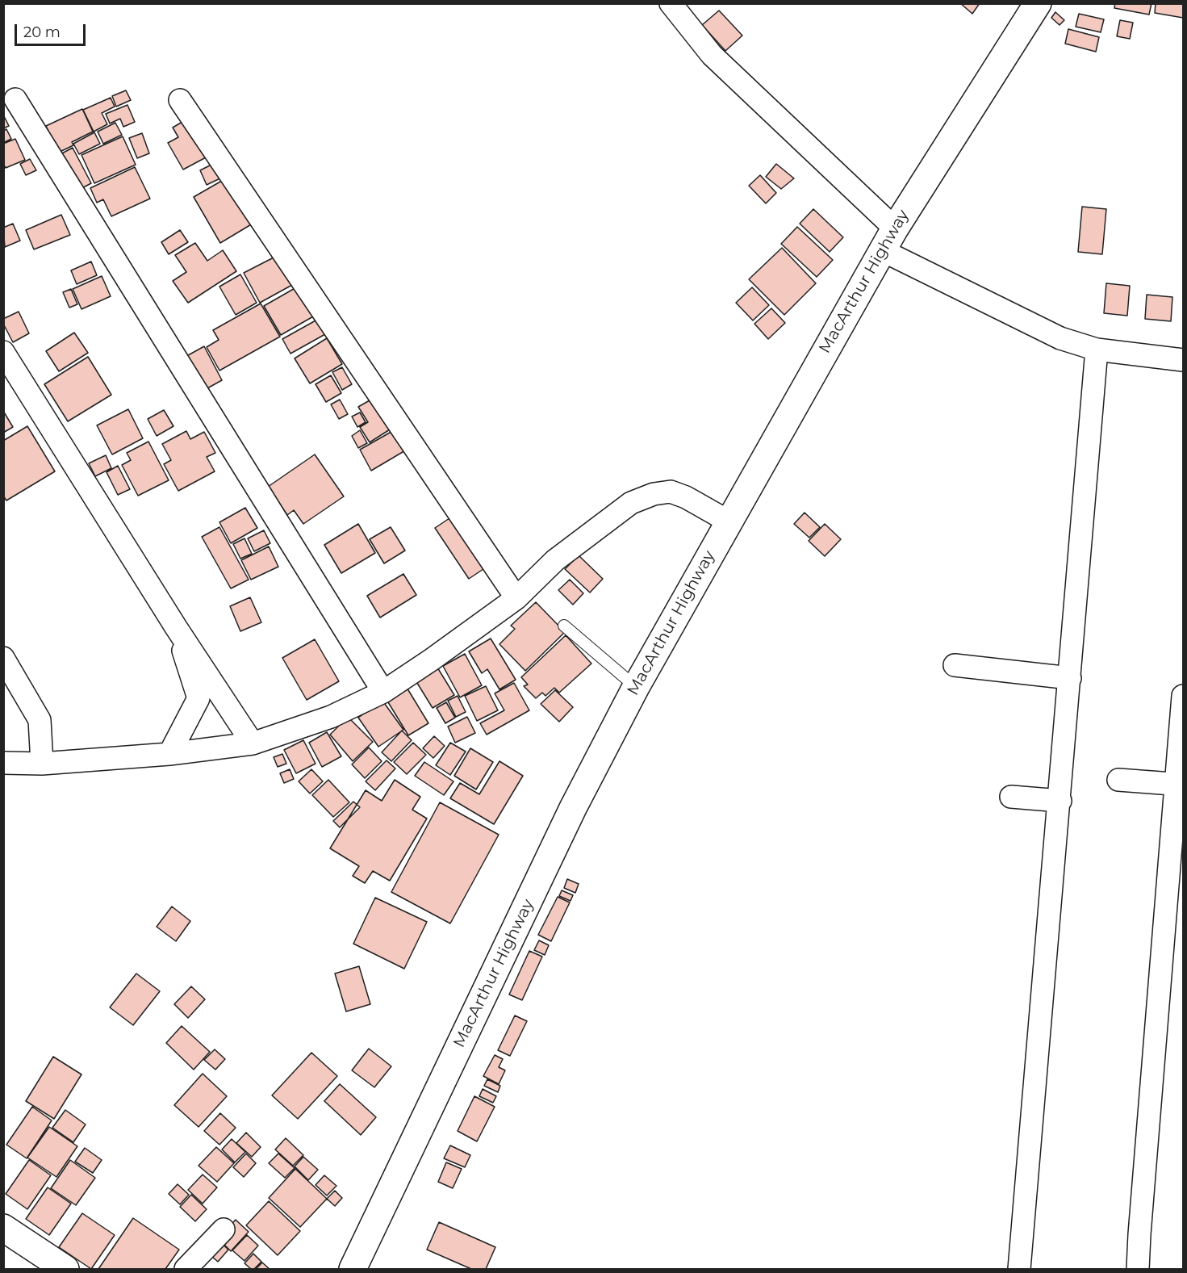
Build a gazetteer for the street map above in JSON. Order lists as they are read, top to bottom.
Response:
{
  "streets": {
    "main road": ["MacArthur Highway"]
  },
  "scale_bar": "20 m"
}
